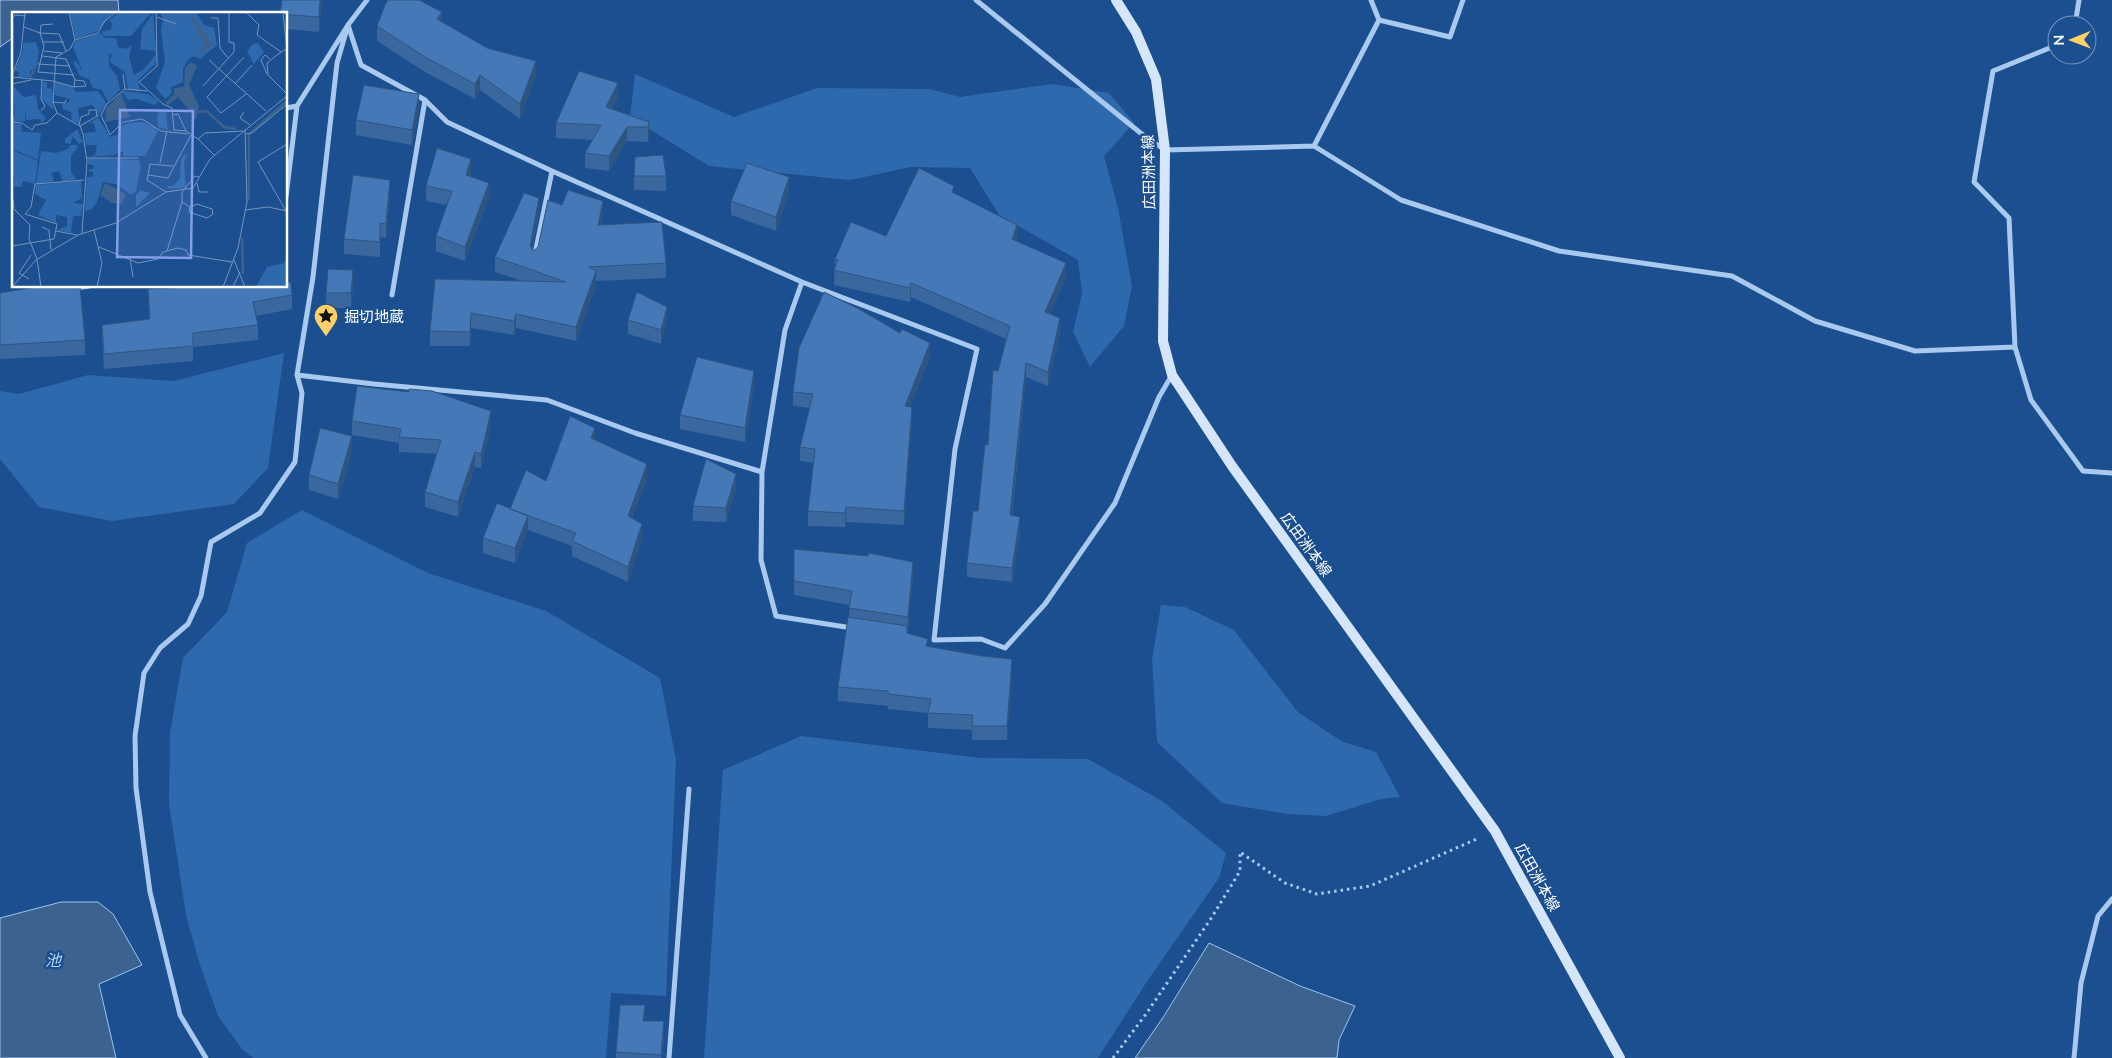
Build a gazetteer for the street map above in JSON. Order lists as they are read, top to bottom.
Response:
{
  "streets": {
    "main road": ["広田洲本線"]
  },
  "water": ["池"],
  "places": {
    "place": ["掘切地蔵"]
  },
  "north": "left"
}
